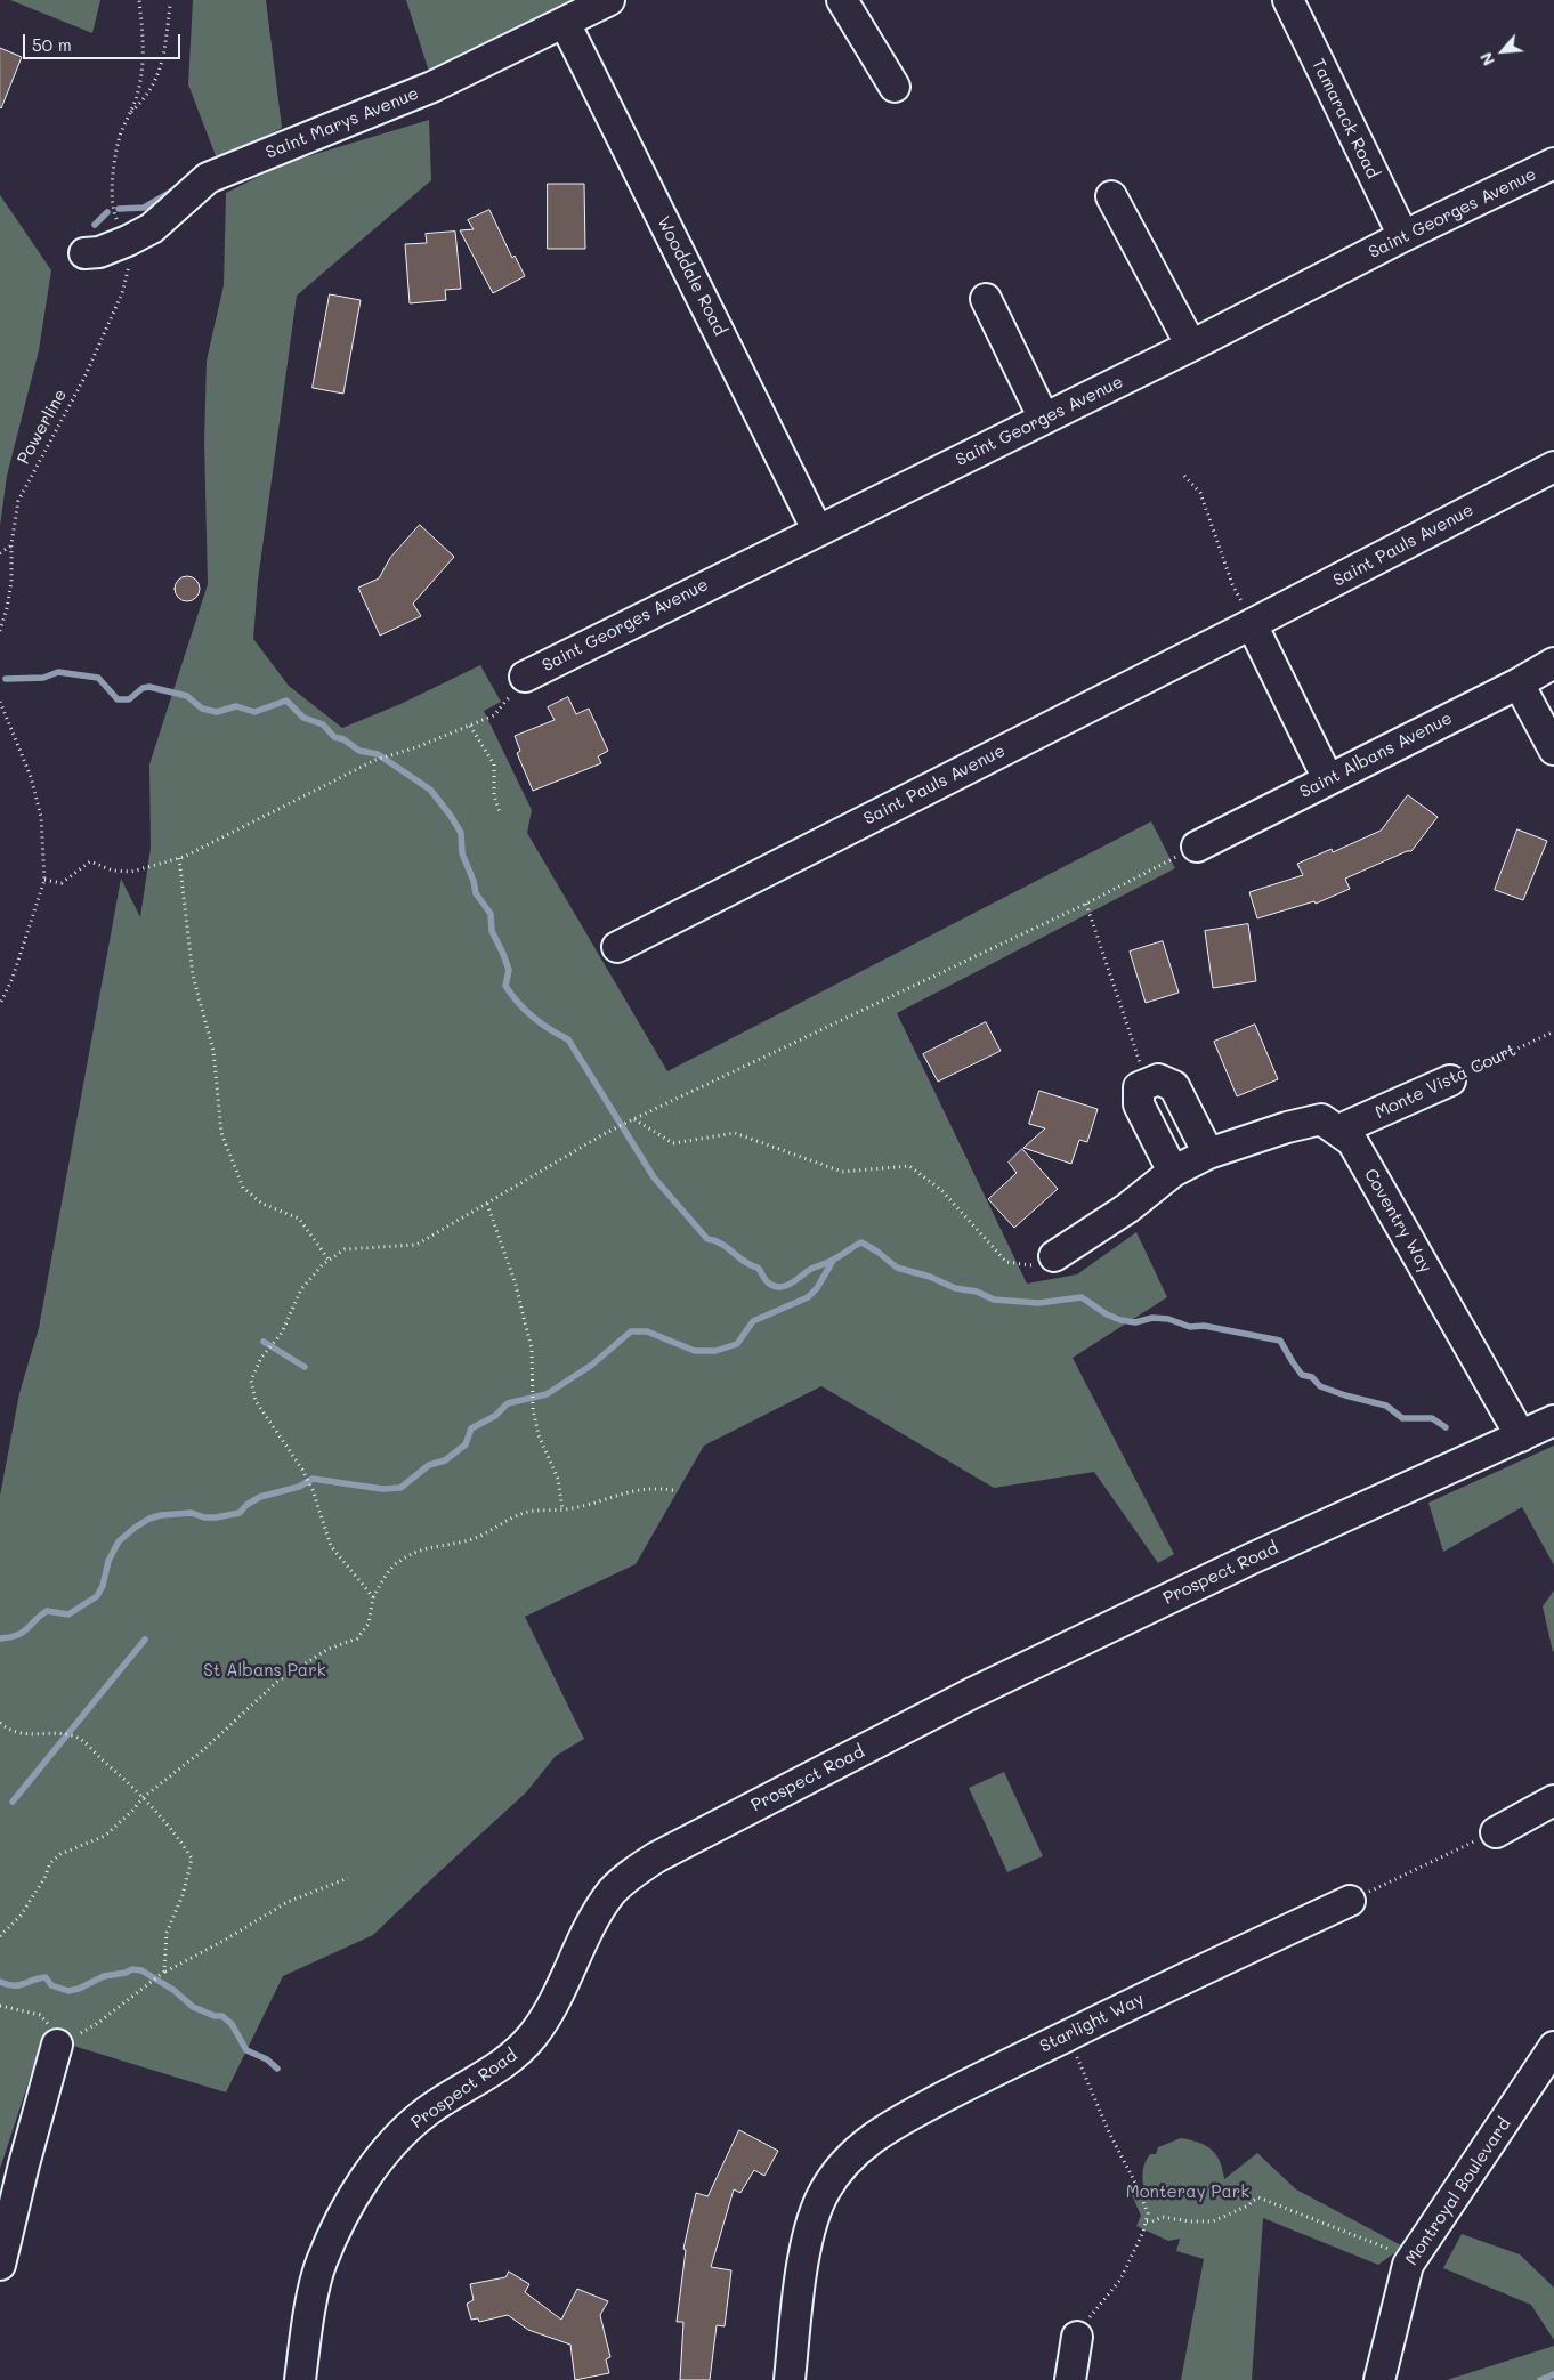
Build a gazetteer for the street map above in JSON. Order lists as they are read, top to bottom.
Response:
{
  "streets": {
    "street": [
      "Tamarack Road",
      "Saint Marys Avenue",
      "Saint Georges Avenue",
      "Wooddale Road",
      "Saint Pauls Avenue",
      "Saint Albans Avenue",
      "Monte Vista Court",
      "Coventry Way",
      "Prospect Road",
      "Starlight Way",
      "Montroyal Boulevard"
    ],
    "path": ["Powerline"]
  },
  "crossings": [
    ["Tamarack Road", "Saint Georges Avenue"],
    ["Saint Marys Avenue", "Wooddale Road"],
    ["Saint Marys Avenue", "Powerline"],
    ["Saint Georges Avenue", "Wooddale Road"],
    ["Monte Vista Court", "Coventry Way"],
    ["Coventry Way", "Prospect Road"]
  ],
  "parks": ["St Albans Park", "Monteray Park"],
  "scale_bar": "50 m",
  "north": "bottom left"
}
